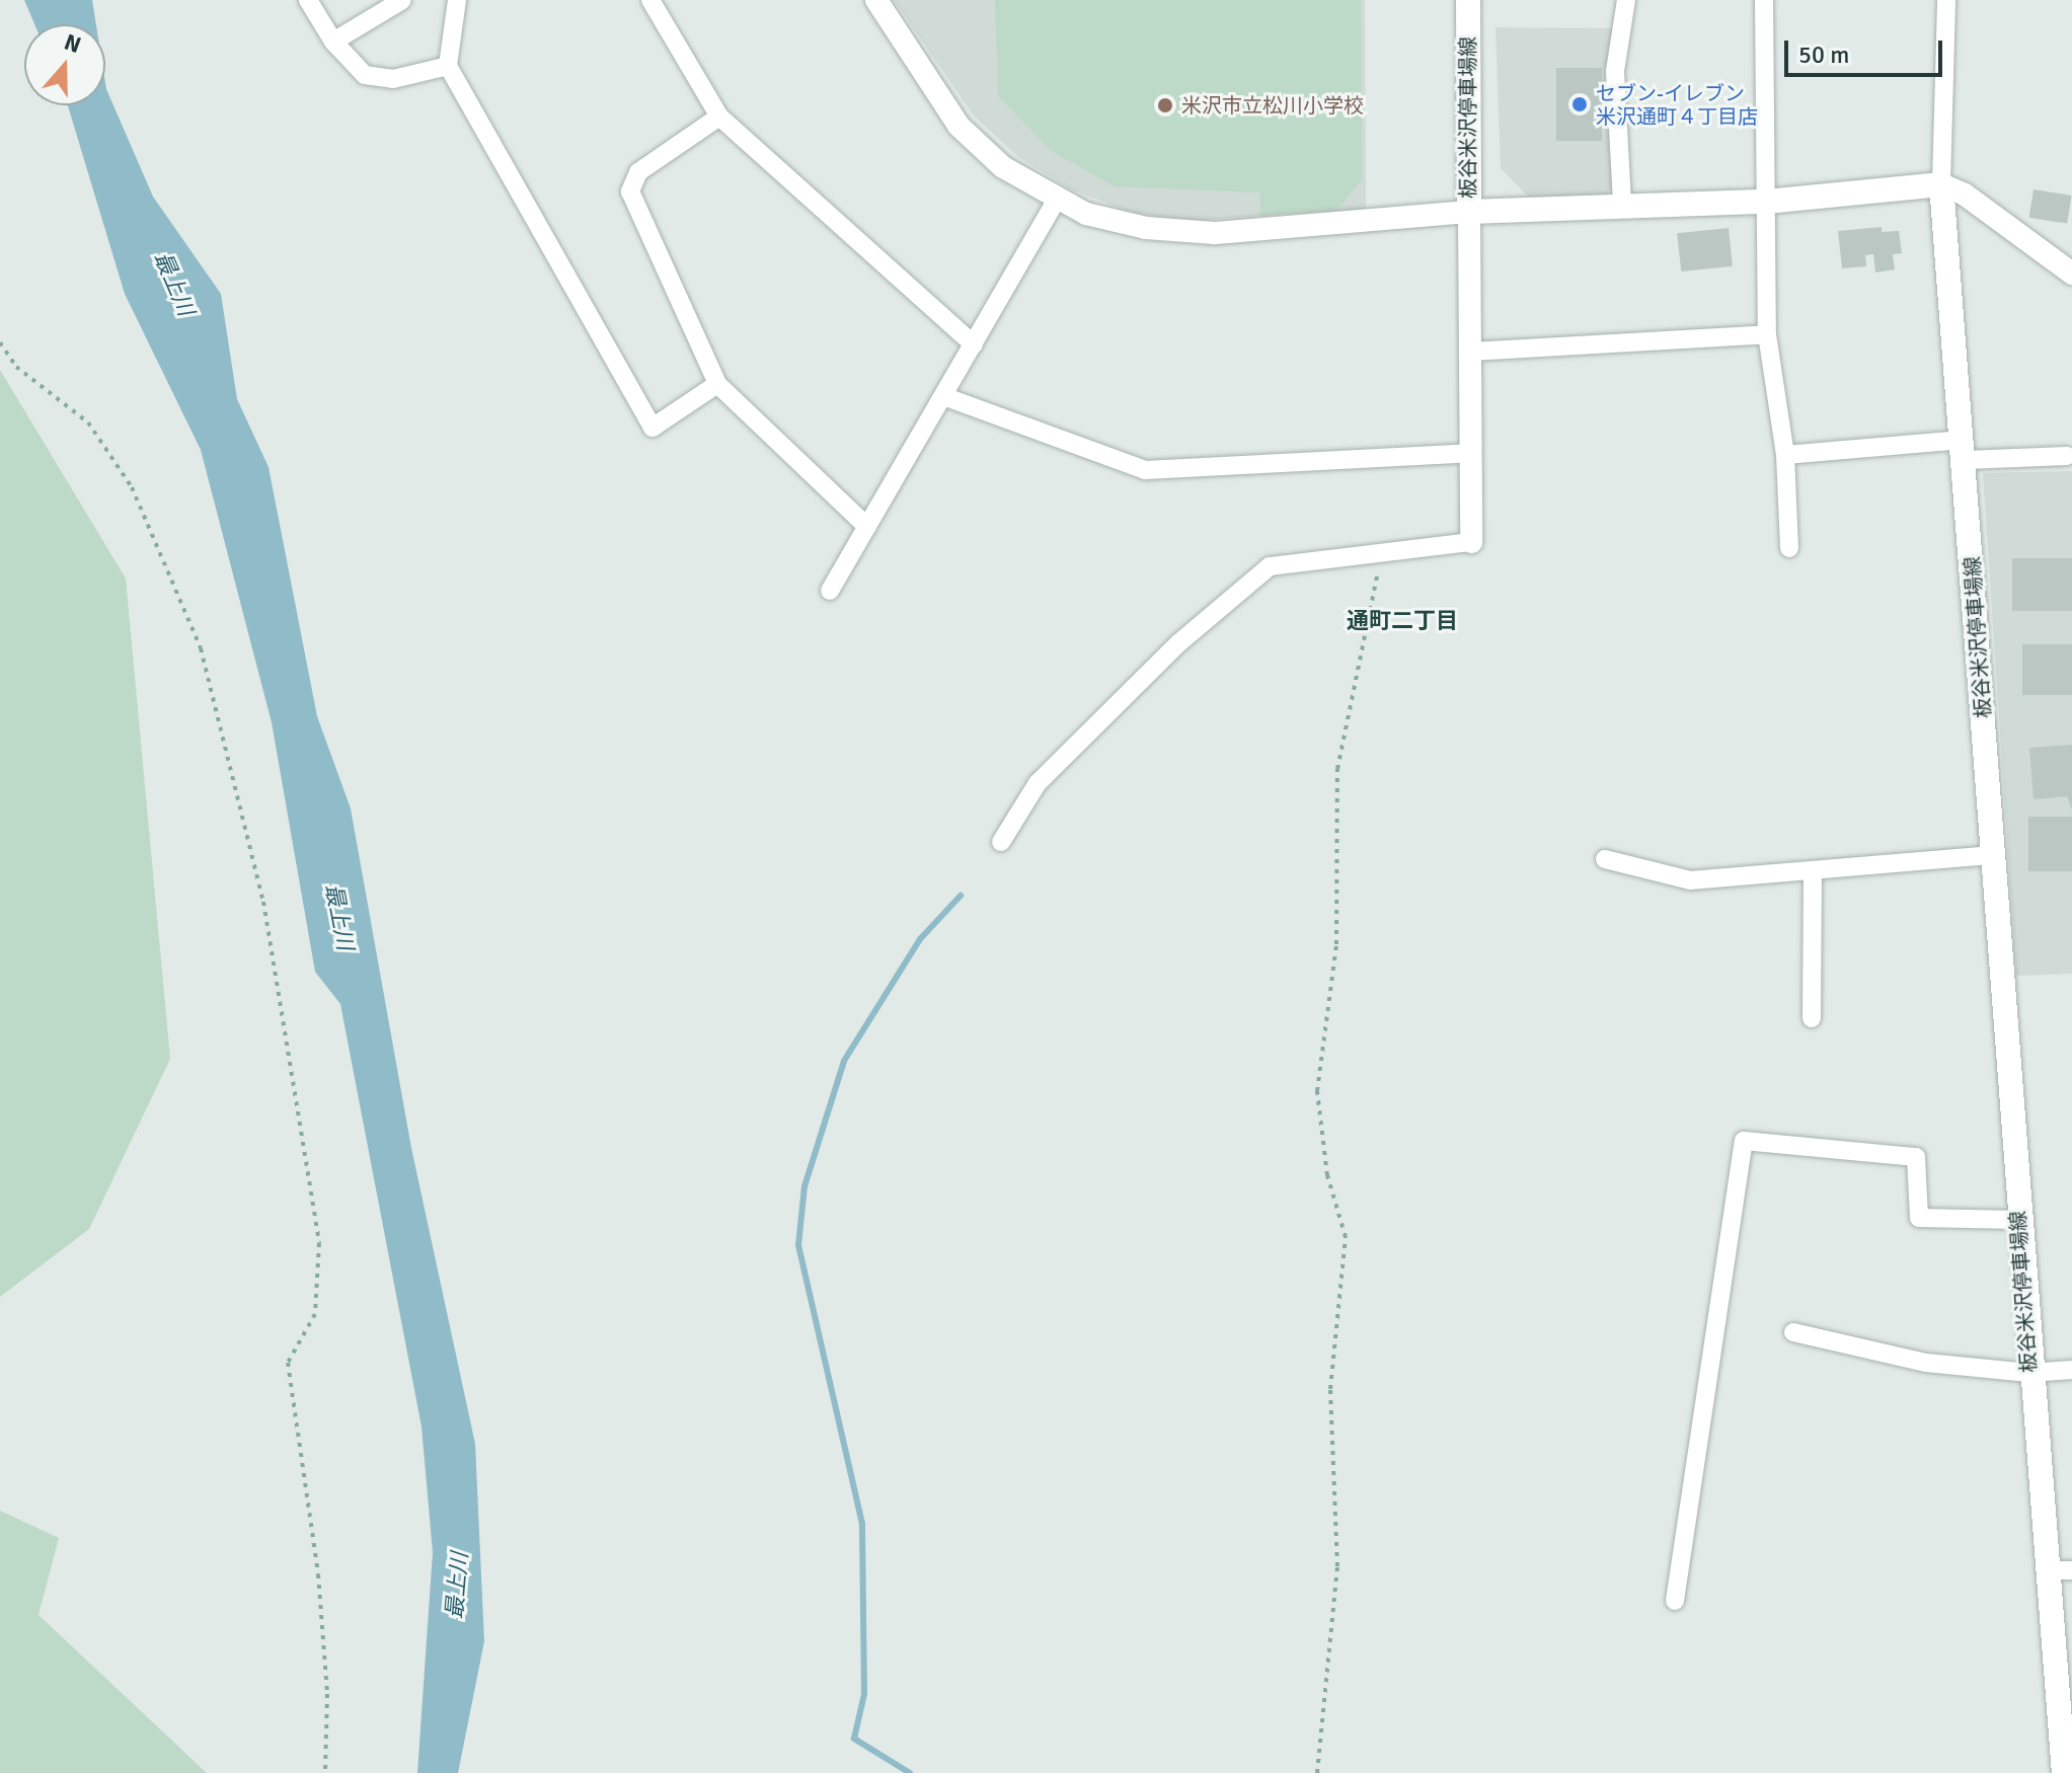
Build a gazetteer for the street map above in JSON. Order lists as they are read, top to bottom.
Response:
{
  "streets": {
    "main road": ["板谷米沢停車場線"]
  },
  "districts": ["通町二丁目"],
  "water": ["最上川"],
  "places": ["セブン-イレブン 米沢通町４丁目店", "米沢市立松川小学校"],
  "scale_bar": "50 m",
  "north": "top"
}
